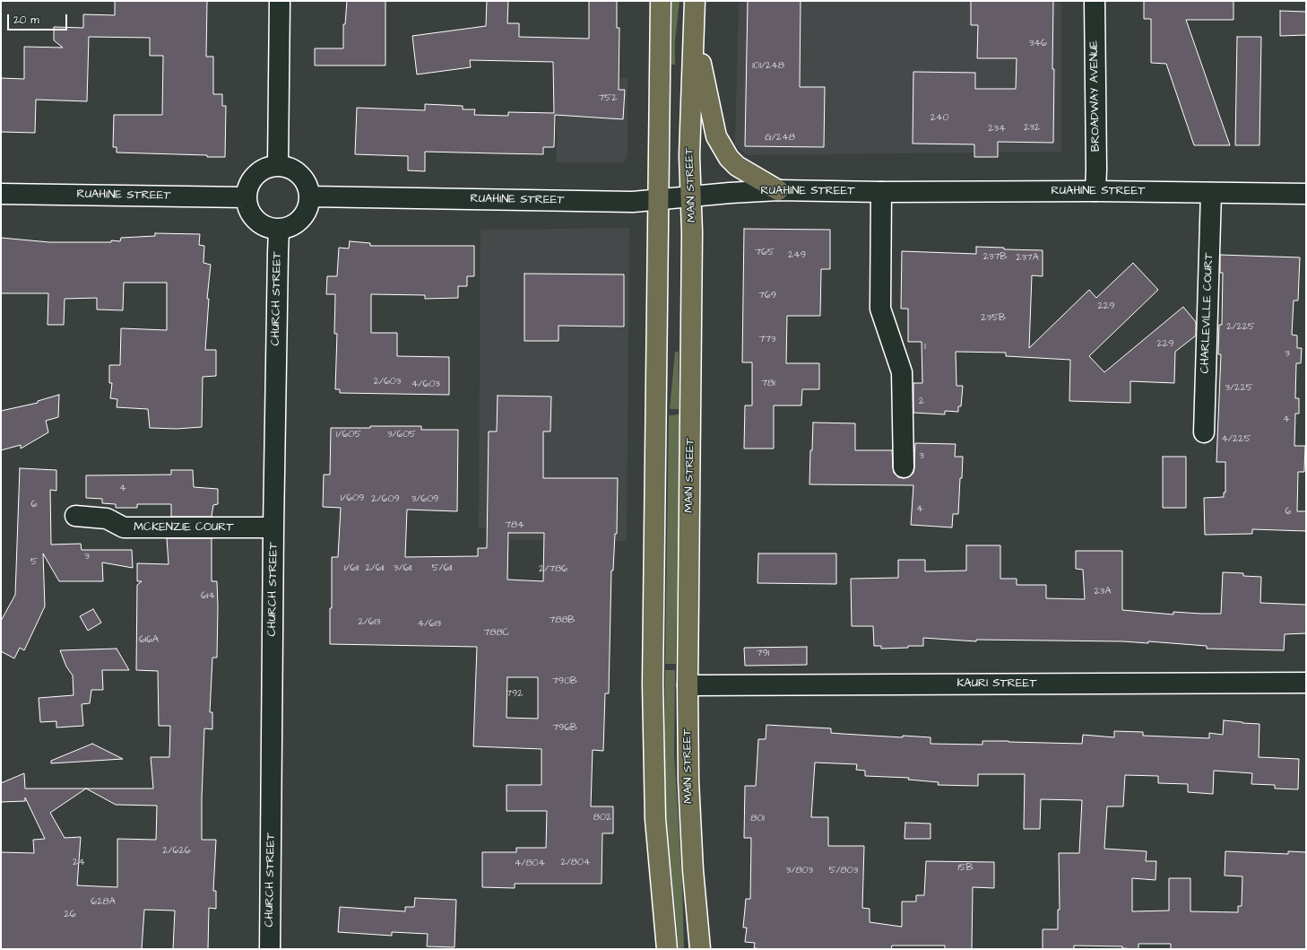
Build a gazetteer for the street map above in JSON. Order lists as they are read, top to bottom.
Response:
{
  "streets": {
    "highway": ["MAIN STREET"],
    "street": [
      "BROADWAY AVENUE",
      "RUAHINE STREET",
      "CHURCH STREET",
      "CHARLEVILLE COURT",
      "MCKENZIE COURT",
      "KAURI STREET"
    ]
  },
  "crossings": [
    ["BROADWAY AVENUE", "RUAHINE STREET"],
    ["MAIN STREET", "RUAHINE STREET"],
    ["MAIN STREET", "KAURI STREET"],
    ["RUAHINE STREET", "CHURCH STREET"],
    ["RUAHINE STREET", "CHARLEVILLE COURT"],
    ["CHURCH STREET", "MCKENZIE COURT"]
  ],
  "house_numbers": [
    "346",
    "101/248",
    "752",
    "240",
    "232",
    "234",
    "G/248",
    "765",
    "249",
    "237B",
    "237A",
    "769",
    "229",
    "235B",
    "2/225",
    "773",
    "229",
    "1",
    "3",
    "2/603",
    "781",
    "4/603",
    "3/225",
    "2",
    "4",
    "1/605",
    "3/605",
    "4/225",
    "3",
    "4",
    "1/609",
    "2/609",
    "3/609",
    "6",
    "4",
    "6",
    "784",
    "3",
    "5",
    "1/611",
    "2/611",
    "3/611",
    "5/611",
    "2/786",
    "23A",
    "614",
    "788B",
    "2/613",
    "4/613",
    "788C",
    "616A",
    "791",
    "790B",
    "792",
    "796B",
    "802",
    "801",
    "2/626",
    "24",
    "2/804",
    "4/804",
    "15B",
    "3/803",
    "5/803",
    "628A",
    "26"
  ],
  "scale_bar": "20 m"
}
